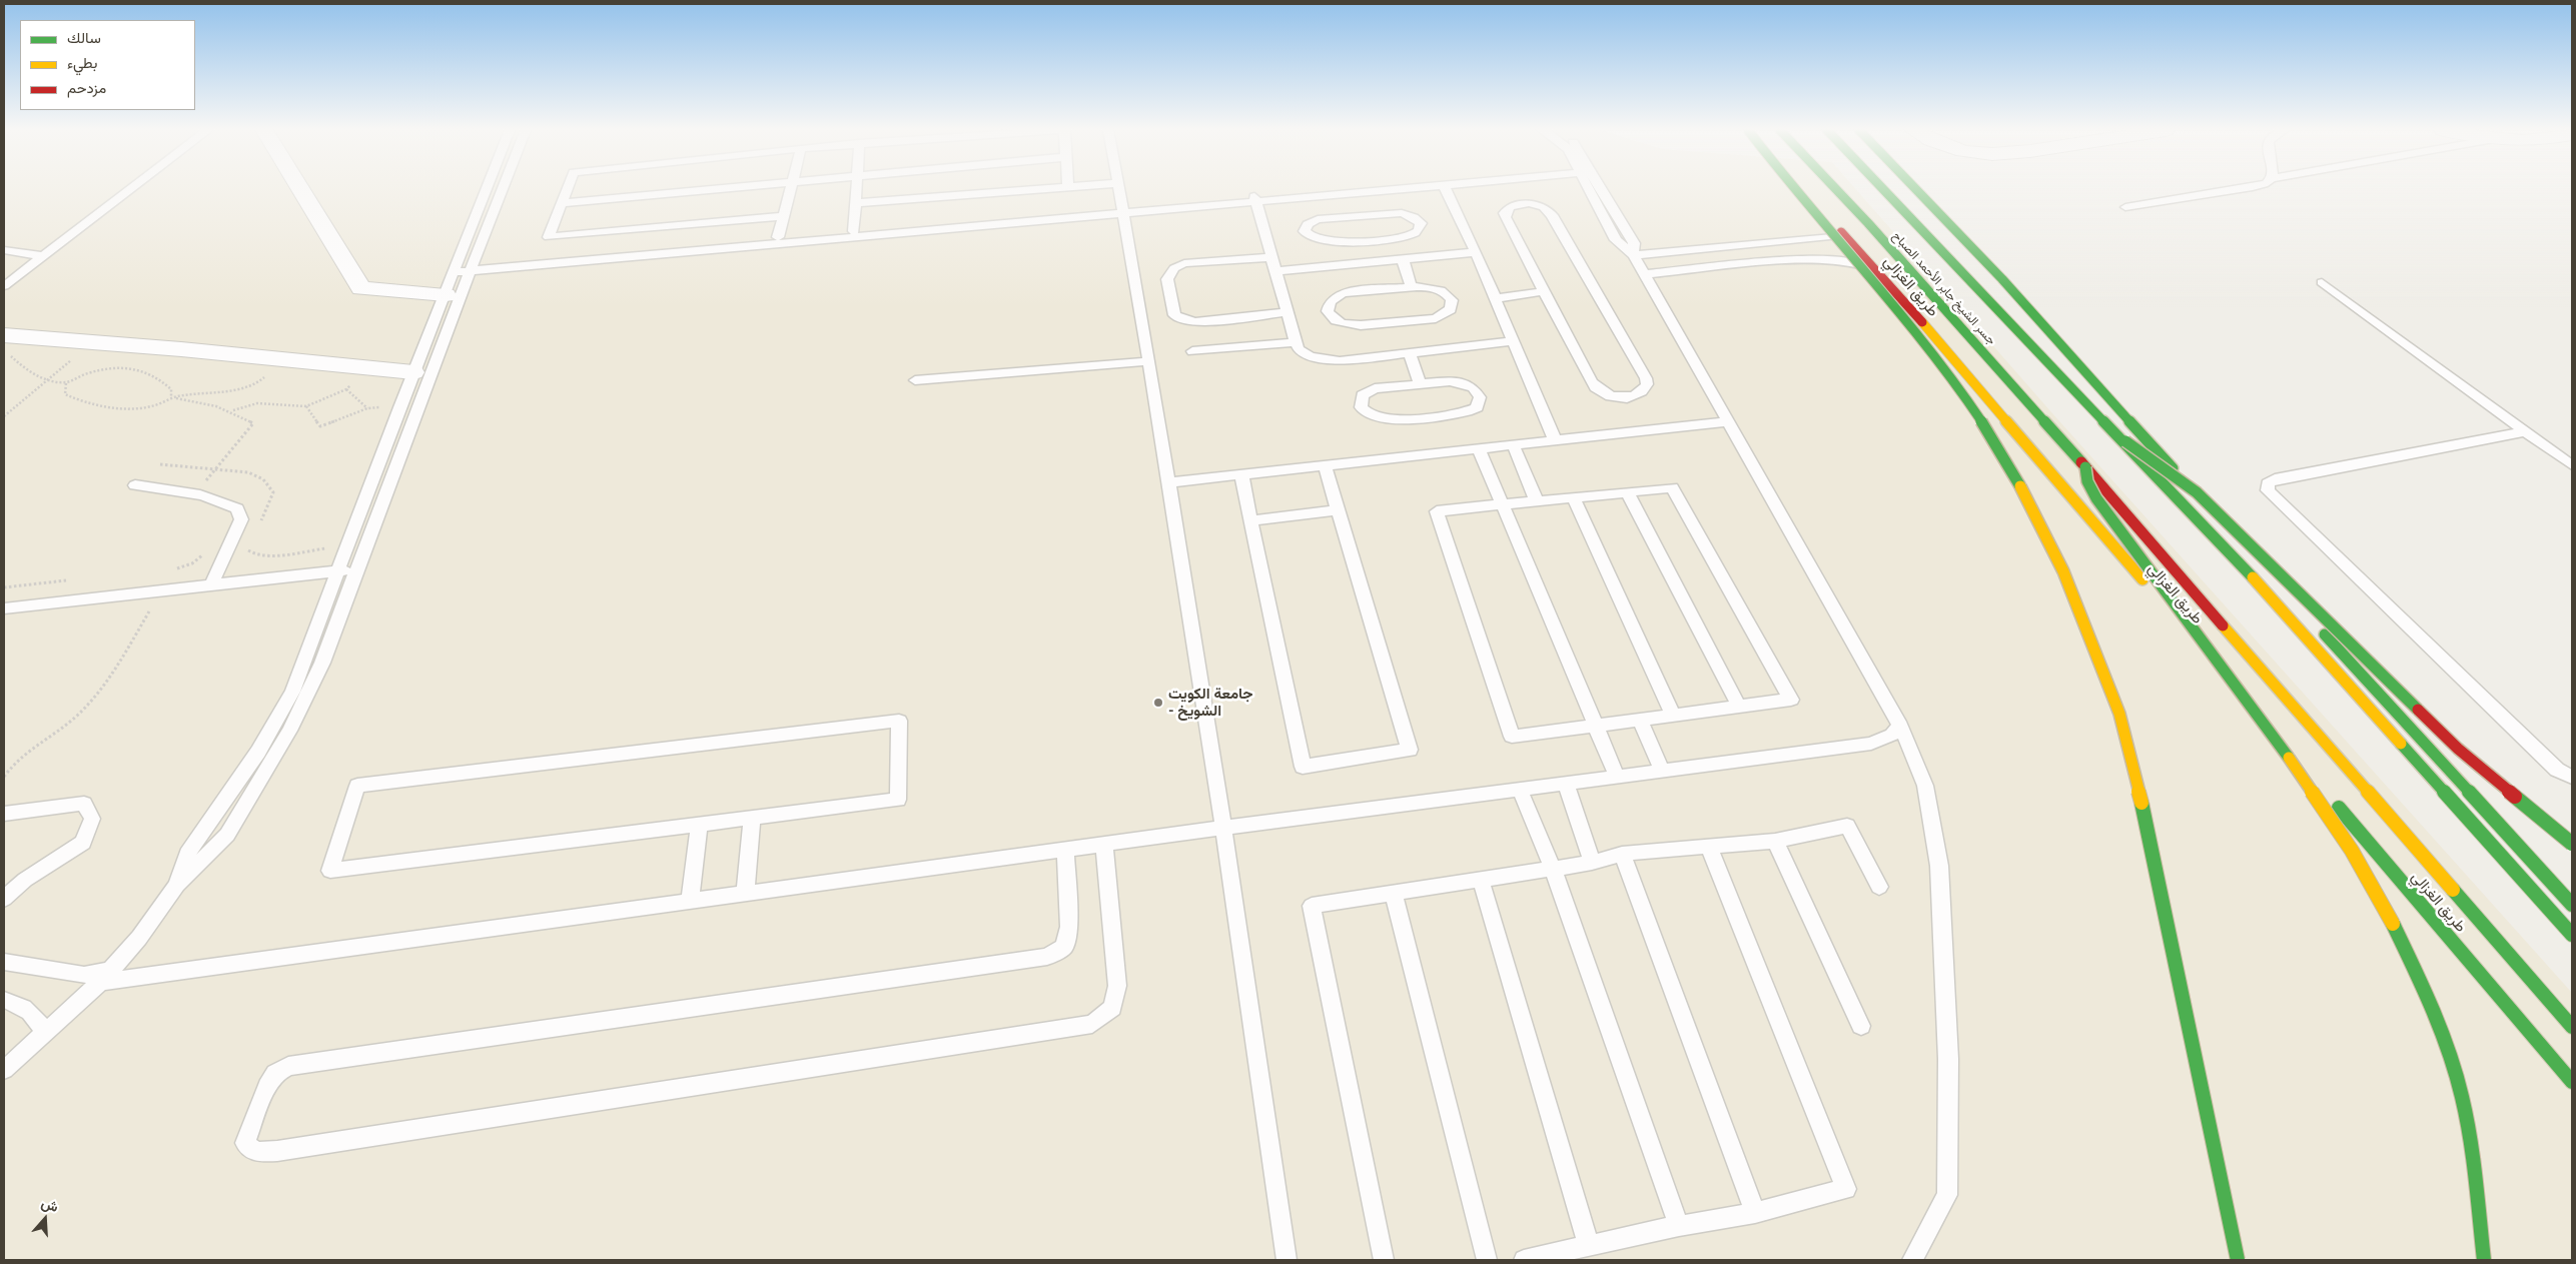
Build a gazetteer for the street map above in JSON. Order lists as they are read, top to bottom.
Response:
{
  "streets": {
    "main road": ["طريق الغزالي", "جسر الشيخ جابر الأحمد الصباح"]
  },
  "crossings": [
    ["طريق الغزالي", "جسر الشيخ جابر الأحمد الصباح"]
  ],
  "places": ["جامعة الكويت - الشويخ"],
  "legend": ["سالك", "بطيء", "مزدحم"],
  "north": "top"
}
